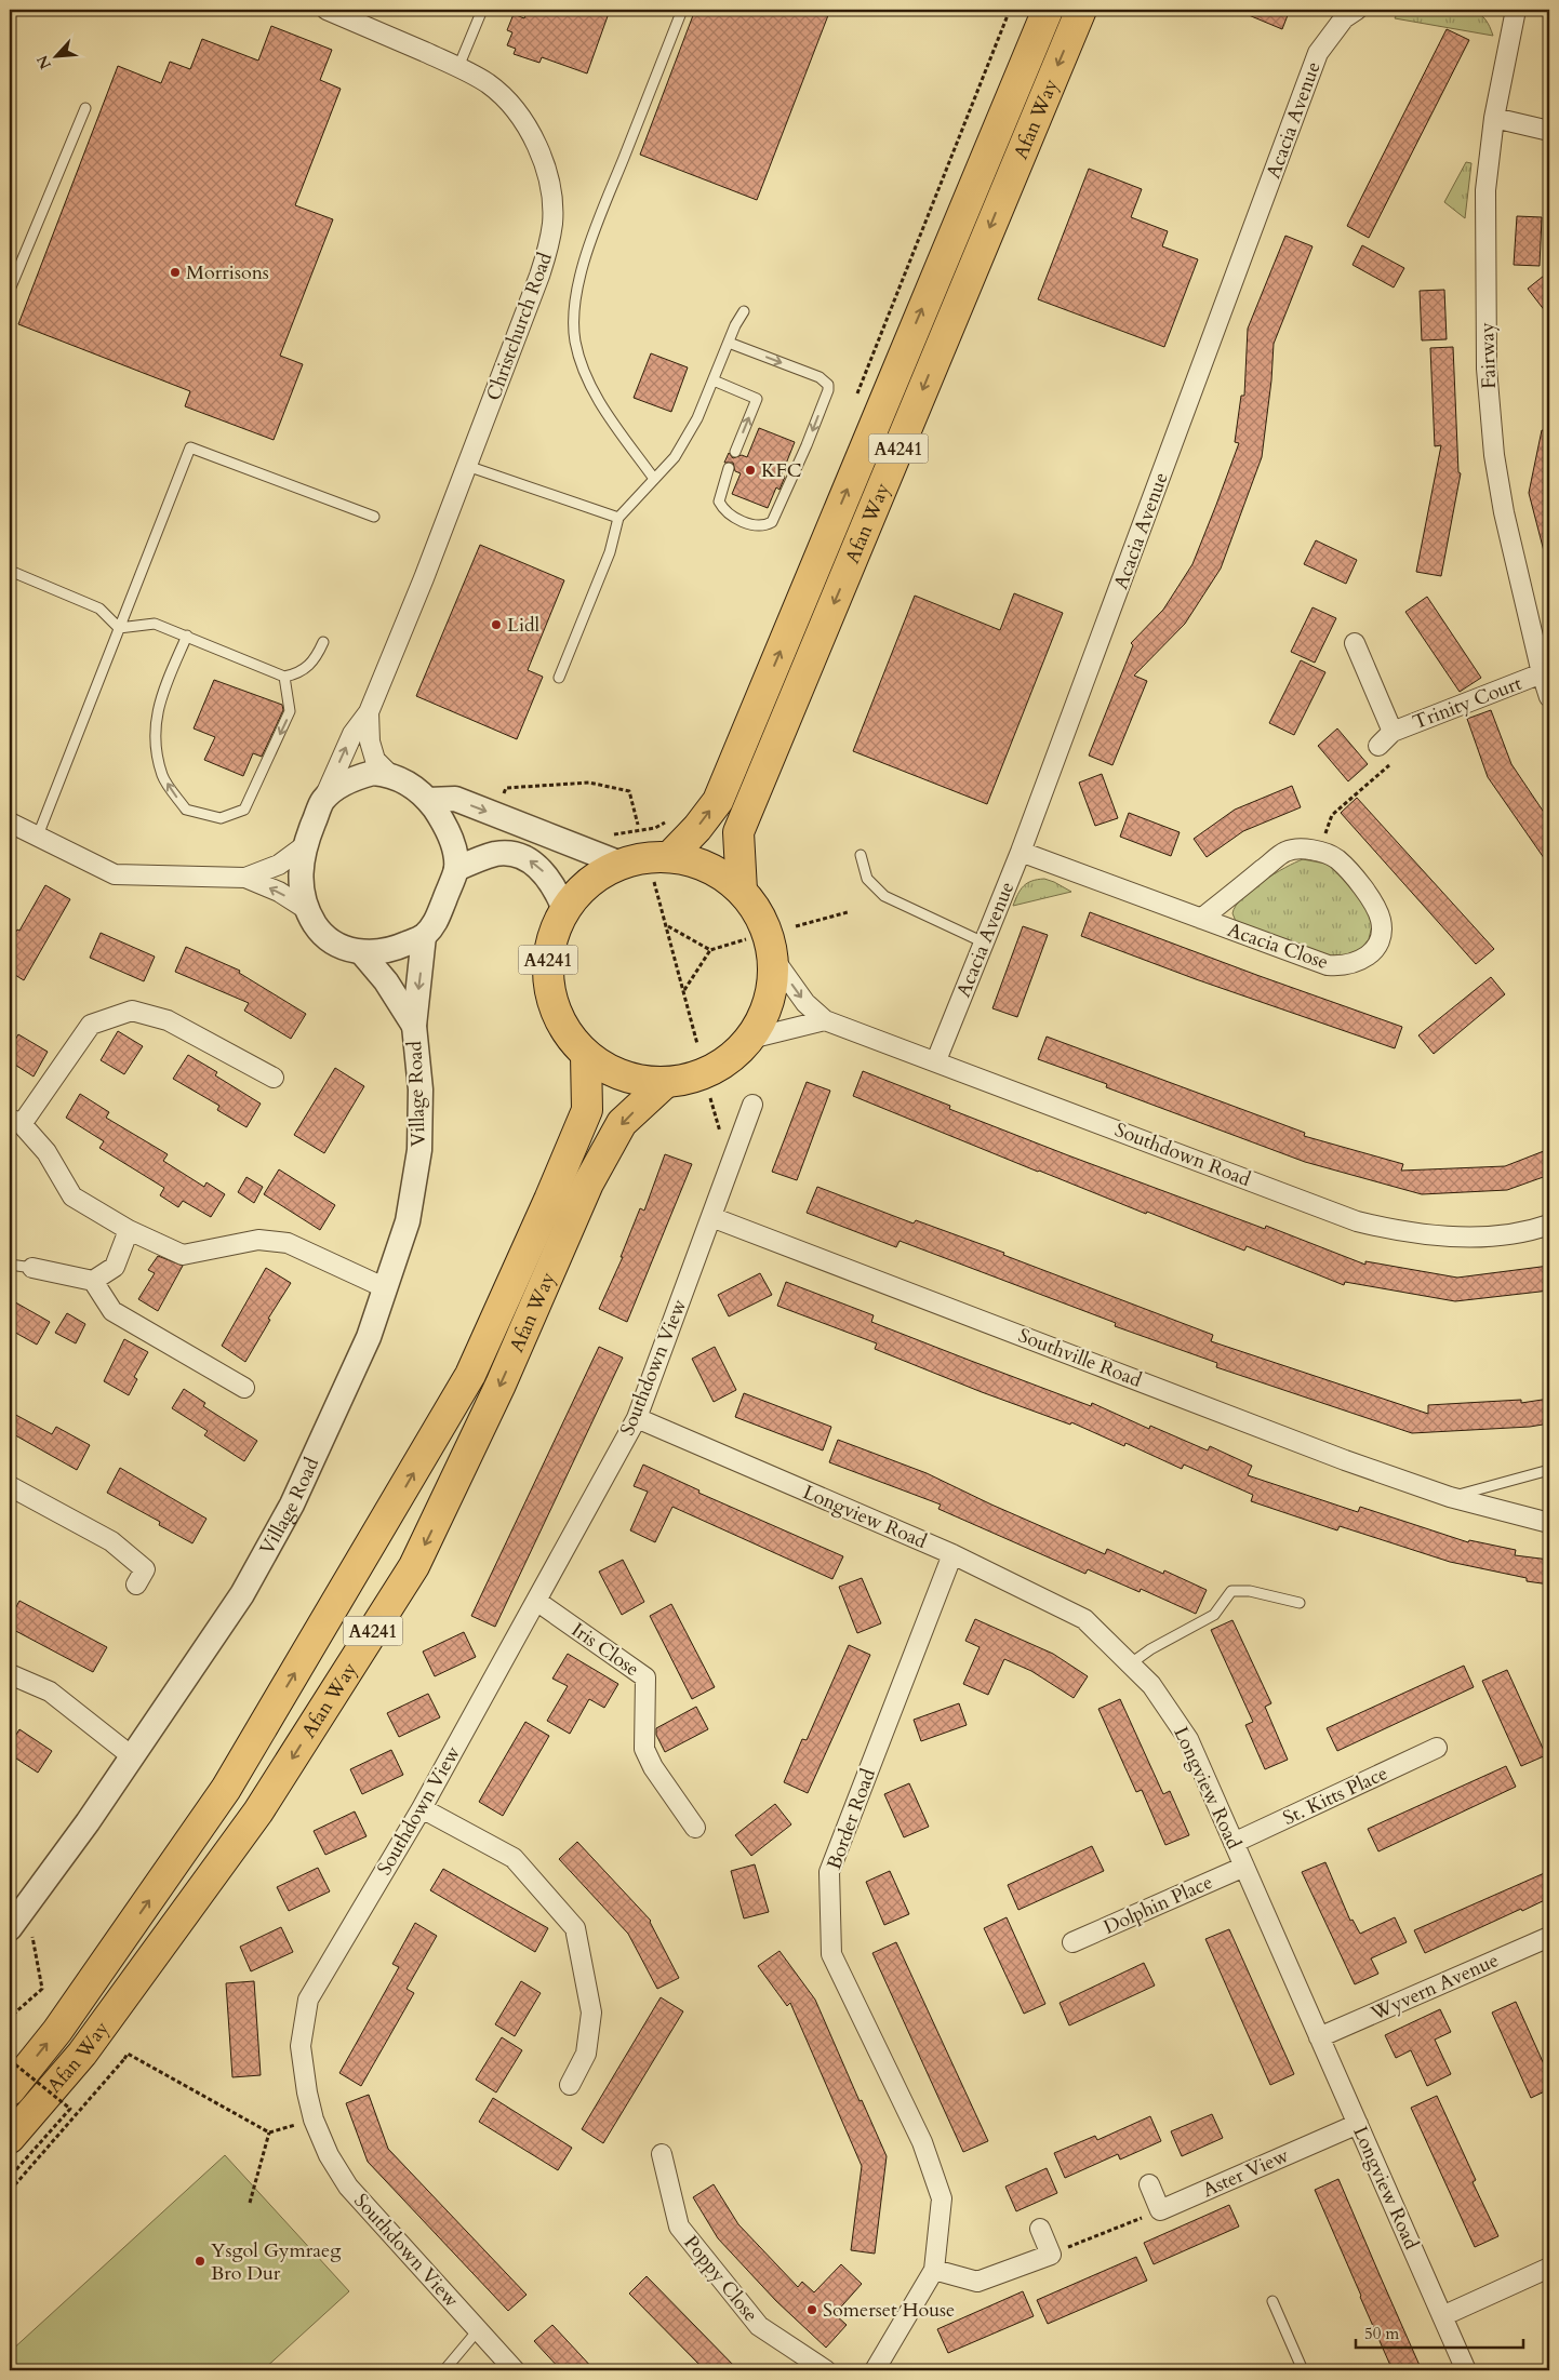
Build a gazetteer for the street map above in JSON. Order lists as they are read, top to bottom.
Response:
{
  "streets": {
    "main road": ["Afan Way", "A4241"],
    "street": [
      "Acacia Avenue",
      "Christchurch Road",
      "Fairway",
      "Trinity Court",
      "Acacia Close",
      "Village Road",
      "Southdown Road",
      "Southville Road",
      "Southdown View",
      "Longview Road",
      "Iris Close",
      "St. Kitts Place",
      "Border Road",
      "Dolphin Place",
      "Wyvern Avenue",
      "Aster View",
      "Poppy Close"
    ]
  },
  "crossings": [
    ["Afan Way", "A4241"],
    ["Acacia Avenue", "Acacia Close"],
    ["Acacia Avenue", "Southdown Road"],
    ["Christchurch Road", "Village Road"],
    ["Fairway", "Trinity Court"],
    ["A4241", "Southdown Road"],
    ["Southville Road", "Southdown View"],
    ["Southdown View", "Longview Road"],
    ["Southdown View", "Iris Close"],
    ["Longview Road", "St. Kitts Place"],
    ["Longview Road", "Border Road"],
    ["Longview Road", "Dolphin Place"],
    ["Longview Road", "Wyvern Avenue"],
    ["Longview Road", "Aster View"]
  ],
  "places": [
    "Morrisons",
    "KFC",
    "Lidl",
    "Ysgol Gymraeg Bro Dur",
    "Somerset House"
  ],
  "scale_bar": "50 m",
  "north": "bottom left"
}
